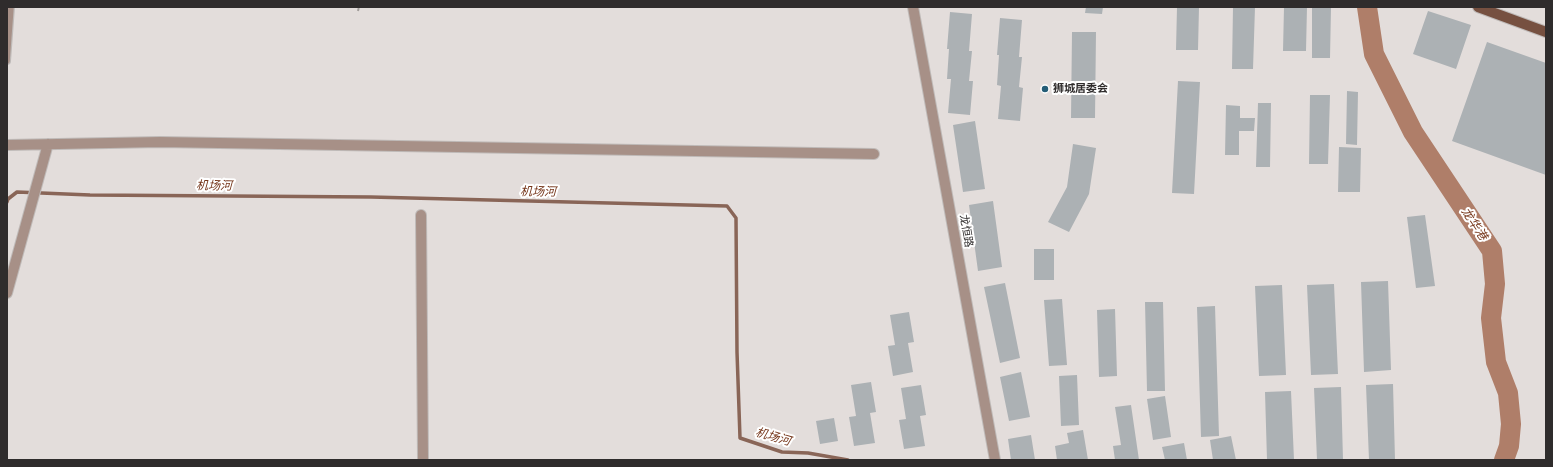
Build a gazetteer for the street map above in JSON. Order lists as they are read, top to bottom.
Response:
{
  "streets": {
    "street": ["龙恒路"]
  },
  "water": ["机场河", "龙华港"],
  "places": ["狮城居委会"]
}
